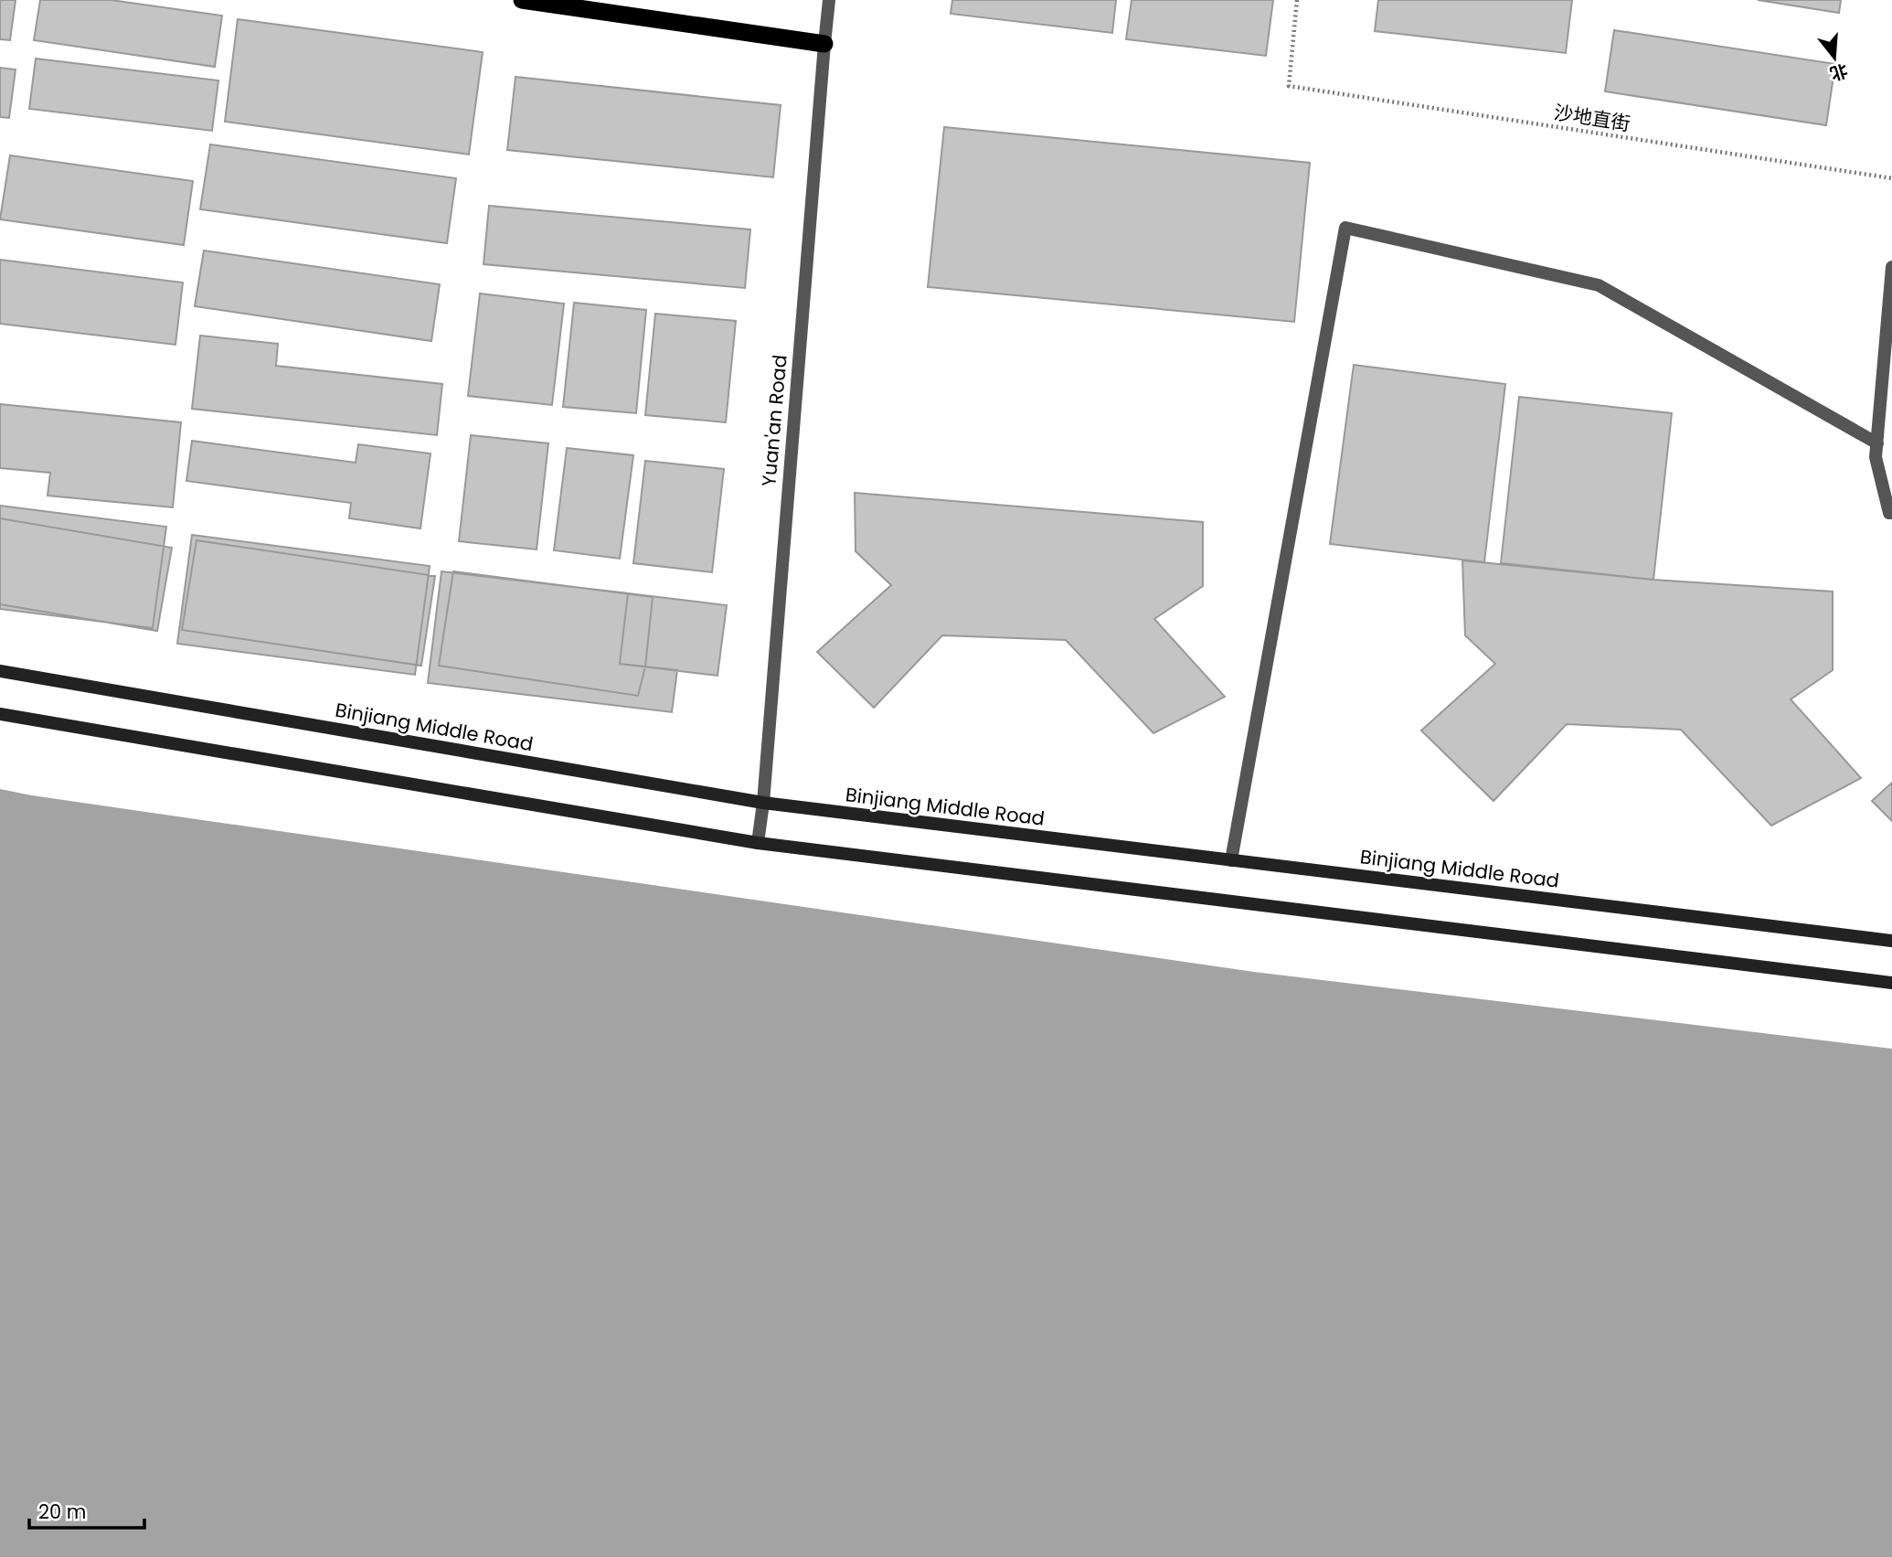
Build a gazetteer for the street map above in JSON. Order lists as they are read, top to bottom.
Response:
{
  "streets": {
    "main road": ["Binjiang Middle Road"],
    "street": ["Yuan'an Road"],
    "path": ["沙地直街"]
  },
  "crossings": [
    ["Yuan'an Road", "Binjiang Middle Road"]
  ],
  "scale_bar": "20 m",
  "north": "bottom"
}
